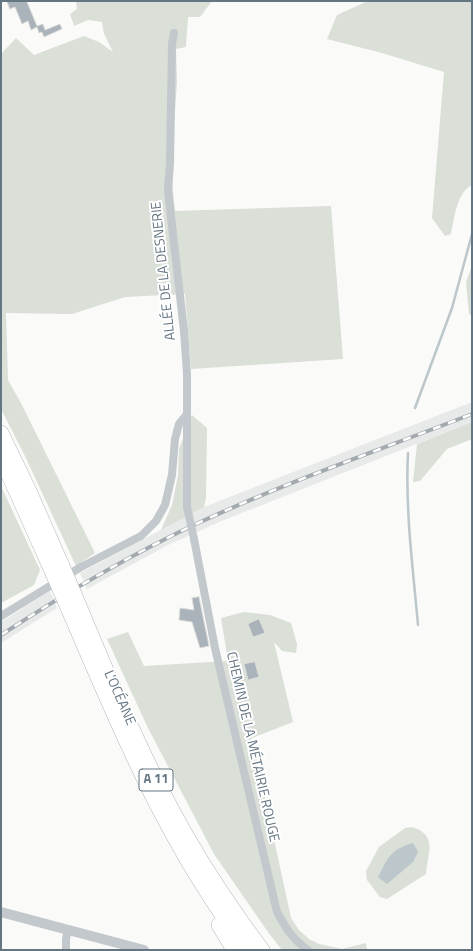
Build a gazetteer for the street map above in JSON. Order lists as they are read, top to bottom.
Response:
{
  "streets": {
    "highway": ["L’OCÉANE", "A 11"],
    "street": ["ALLÉE DE LA DESNERIE", "CHEMIN DE LA MÉTAIRIE ROUGE"]
  },
  "crossings": [
    ["ALLÉE DE LA DESNERIE", "CHEMIN DE LA MÉTAIRIE ROUGE"]
  ]
}
